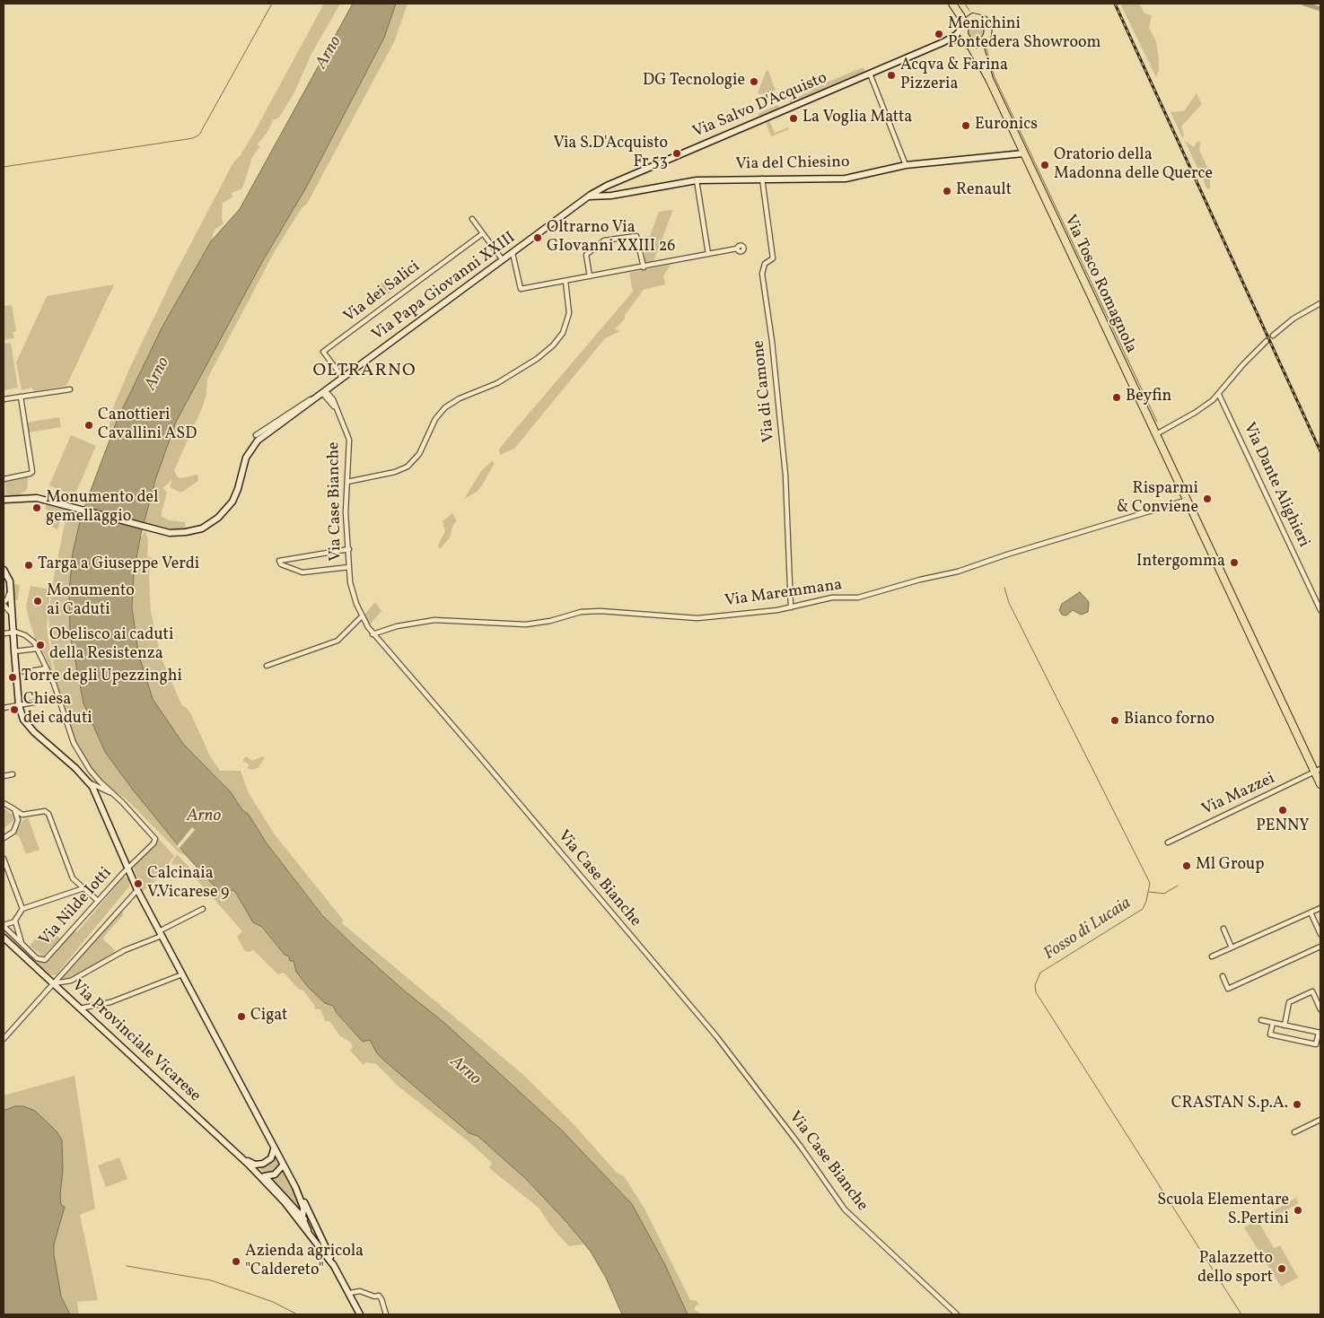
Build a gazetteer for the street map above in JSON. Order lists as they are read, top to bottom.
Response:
{
  "streets": {
    "main road": [
      "Via Salvo D'Acquisto",
      "Via del Chiesino",
      "Via Tosco Romagnola",
      "Via Papa Giovanni XXIII",
      "Via Provinciale Vicarese"
    ],
    "street": [
      "Via dei Salici",
      "Via di Camone",
      "Via Dante Alighieri",
      "Via Case Bianche",
      "Via Maremmana",
      "Via Mazzei",
      "Via Nilde Iotti"
    ]
  },
  "crossings": [
    ["Via Salvo D'Acquisto", "Via del Chiesino"],
    ["Via Salvo D'Acquisto", "Via Papa Giovanni XXIII"],
    ["Via del Chiesino", "Via Tosco Romagnola"],
    ["Via del Chiesino", "Via Papa Giovanni XXIII"],
    ["Via del Chiesino", "Via di Camone"],
    ["Via Tosco Romagnola", "Via Maremmana"],
    ["Via Tosco Romagnola", "Via Mazzei"],
    ["Via Papa Giovanni XXIII", "Via dei Salici"],
    ["Via Papa Giovanni XXIII", "Via Case Bianche"],
    ["Via di Camone", "Via Maremmana"],
    ["Via Case Bianche", "Via Maremmana"],
    ["Via Nilde Iotti", "Via Provinciale Vicarese"]
  ],
  "districts": ["OLTRARNO"],
  "water": ["Arno", "Fosso di Lucaia"],
  "places": [
    "Menichini Pontedera Showroom",
    "Acqva & Farina Pizzeria",
    "DG Tecnologie",
    "La Voglia Matta",
    "Euronics",
    "Via S.D'Acquisto Fr 53",
    "Oratorio della Madonna delle Querce",
    "Renault",
    "Oltrarno Via GIovanni XXIII 26",
    "Beyfin",
    "Canottieri Cavallini ASD",
    "Risparmi & Conviene",
    "Monumento del gemellaggio",
    "Intergomma",
    "Targa a Giuseppe Verdi",
    "Monumento ai Caduti",
    "Obelisco ai caduti della Resistenza",
    "Torre degli Upezzinghi",
    "Chiesa dei caduti",
    "Bianco forno",
    "PENNY",
    "Ml Group",
    "Calcinaia V.Vicarese 9",
    "Cigat",
    "CRASTAN S.p.A.",
    "Scuola Elementare S.Pertini",
    "Azienda agricola \"Caldereto\"",
    "Palazzetto dello sport"
  ]
}
